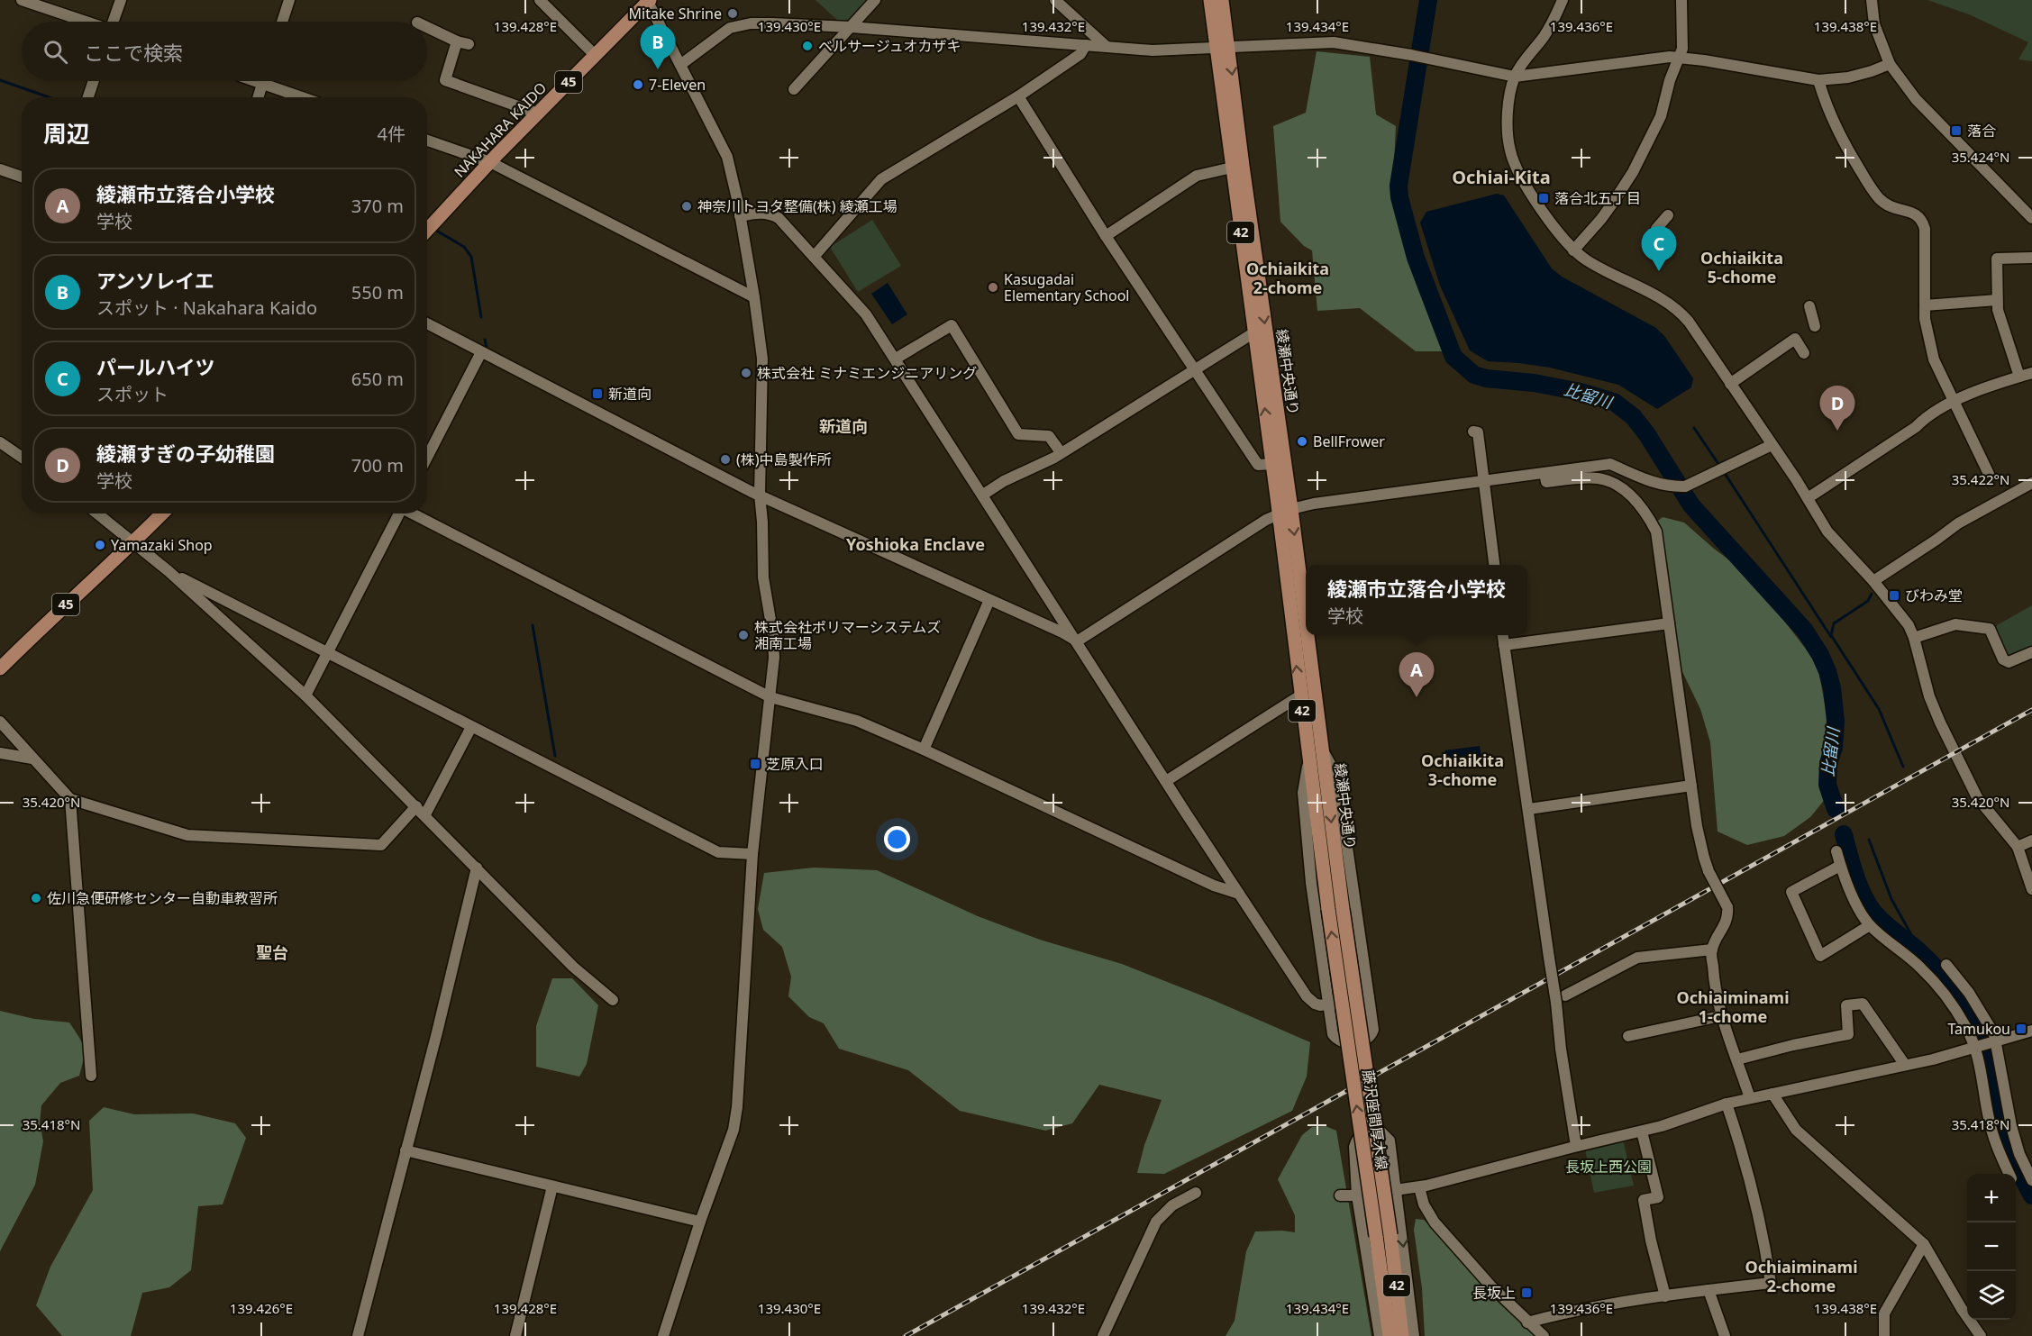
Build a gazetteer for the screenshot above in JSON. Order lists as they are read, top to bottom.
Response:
{
  "streets": {
    "main road": [
      "45",
      "NAKAHARA KAIDO",
      "42",
      "綾瀬中央通り",
      "藤沢座間厚木線"
    ]
  },
  "crossings": [
    ["綾瀬中央通り", "藤沢座間厚木線"]
  ],
  "districts": [
    "Ochiai-Kita",
    "Ochiaikita 5-chome",
    "Ochiaikita 2-chome",
    "新道向",
    "Yoshioka Enclave",
    "Ochiaikita 3-chome",
    "聖台",
    "Ochiaiminami 1-chome",
    "Ochiaiminami 2-chome"
  ],
  "water": ["比留川"],
  "parks": ["長坂上西公園"],
  "places": {
    "other": [
      "Mitake Shrine",
      "ベルサージュオカザキ",
      "7-Eleven",
      "神奈川トヨタ整備(株) 綾瀬工場",
      "Kasugadai Elementary School",
      "株式会社 ミナミエンジニアリング",
      "BellFrower",
      "(株)中島製作所",
      "Yamazaki Shop",
      "株式会社ポリマーシステムズ 湘南工場",
      "佐川急便研修センター自動車教習所"
    ],
    "transit": [
      "落合",
      "落合北五丁目",
      "新道向",
      "びわみ堂",
      "芝原入口",
      "Tamukou",
      "長坂上"
    ]
  },
  "page": {
    "search": "ここで検索",
    "pins": [
      "B",
      "C",
      "D",
      "A"
    ],
    "heading": ["周辺", "4件"],
    "list": [
      {
        "mark": "A",
        "name": "綾瀬市立落合小学校",
        "note": "学校",
        "value": "370 m"
      },
      {
        "mark": "B",
        "name": "アンソレイエ",
        "note": "スポット · Nakahara Kaido",
        "value": "550 m"
      },
      {
        "mark": "C",
        "name": "パールハイツ",
        "note": "スポット",
        "value": "650 m"
      },
      {
        "mark": "D",
        "name": "綾瀬すぎの子幼稚園",
        "note": "学校",
        "value": "700 m"
      }
    ],
    "popup": ["綾瀬市立落合小学校", "学校"],
    "map_buttons": ["+", "−"]
  },
  "coordinates": [
    "139.428°E",
    "139.430°E",
    "139.432°E",
    "139.434°E",
    "139.436°E",
    "139.438°E",
    "35.424°N",
    "35.422°N",
    "35.420°N",
    "35.418°N",
    "139.426°E"
  ]
}
